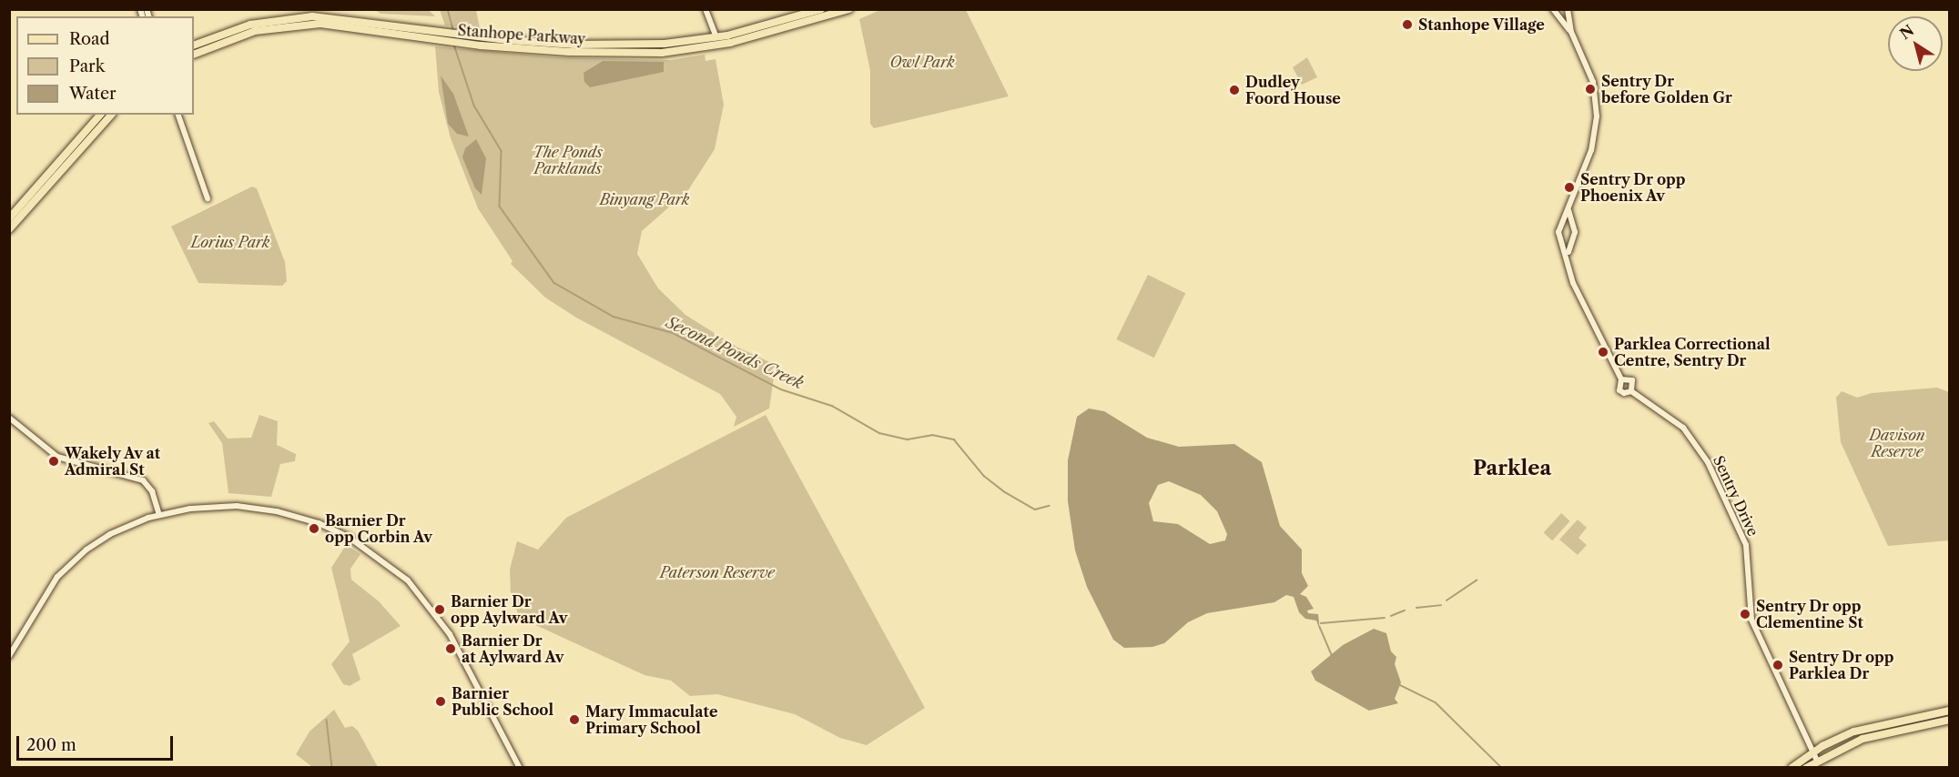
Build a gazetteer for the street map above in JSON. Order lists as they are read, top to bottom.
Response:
{
  "streets": {
    "main road": ["Stanhope Parkway"],
    "street": ["Sentry Drive"]
  },
  "districts": ["Parklea"],
  "water": ["Second Ponds Creek"],
  "parks": [
    "Owl Park",
    "The Ponds Parklands",
    "Binyang Park",
    "Lorius Park",
    "Davison Reserve",
    "Paterson Reserve"
  ],
  "places": [
    "Stanhope Village",
    "Sentry Dr before Golden Gr",
    "Dudley Foord House",
    "Sentry Dr opp Phoenix Av",
    "Parklea Correctional Centre, Sentry Dr",
    "Wakely Av at Admiral St",
    "Barnier Dr opp Corbin Av",
    "Barnier Dr opp Aylward Av",
    "Sentry Dr opp Clementine St",
    "Barnier Dr at Aylward Av",
    "Sentry Dr opp Parklea Dr",
    "Barnier Public School",
    "Mary Immaculate Primary School"
  ],
  "legend": ["Road", "Park", "Water"],
  "scale_bar": "200 m",
  "north": "top left"
}
